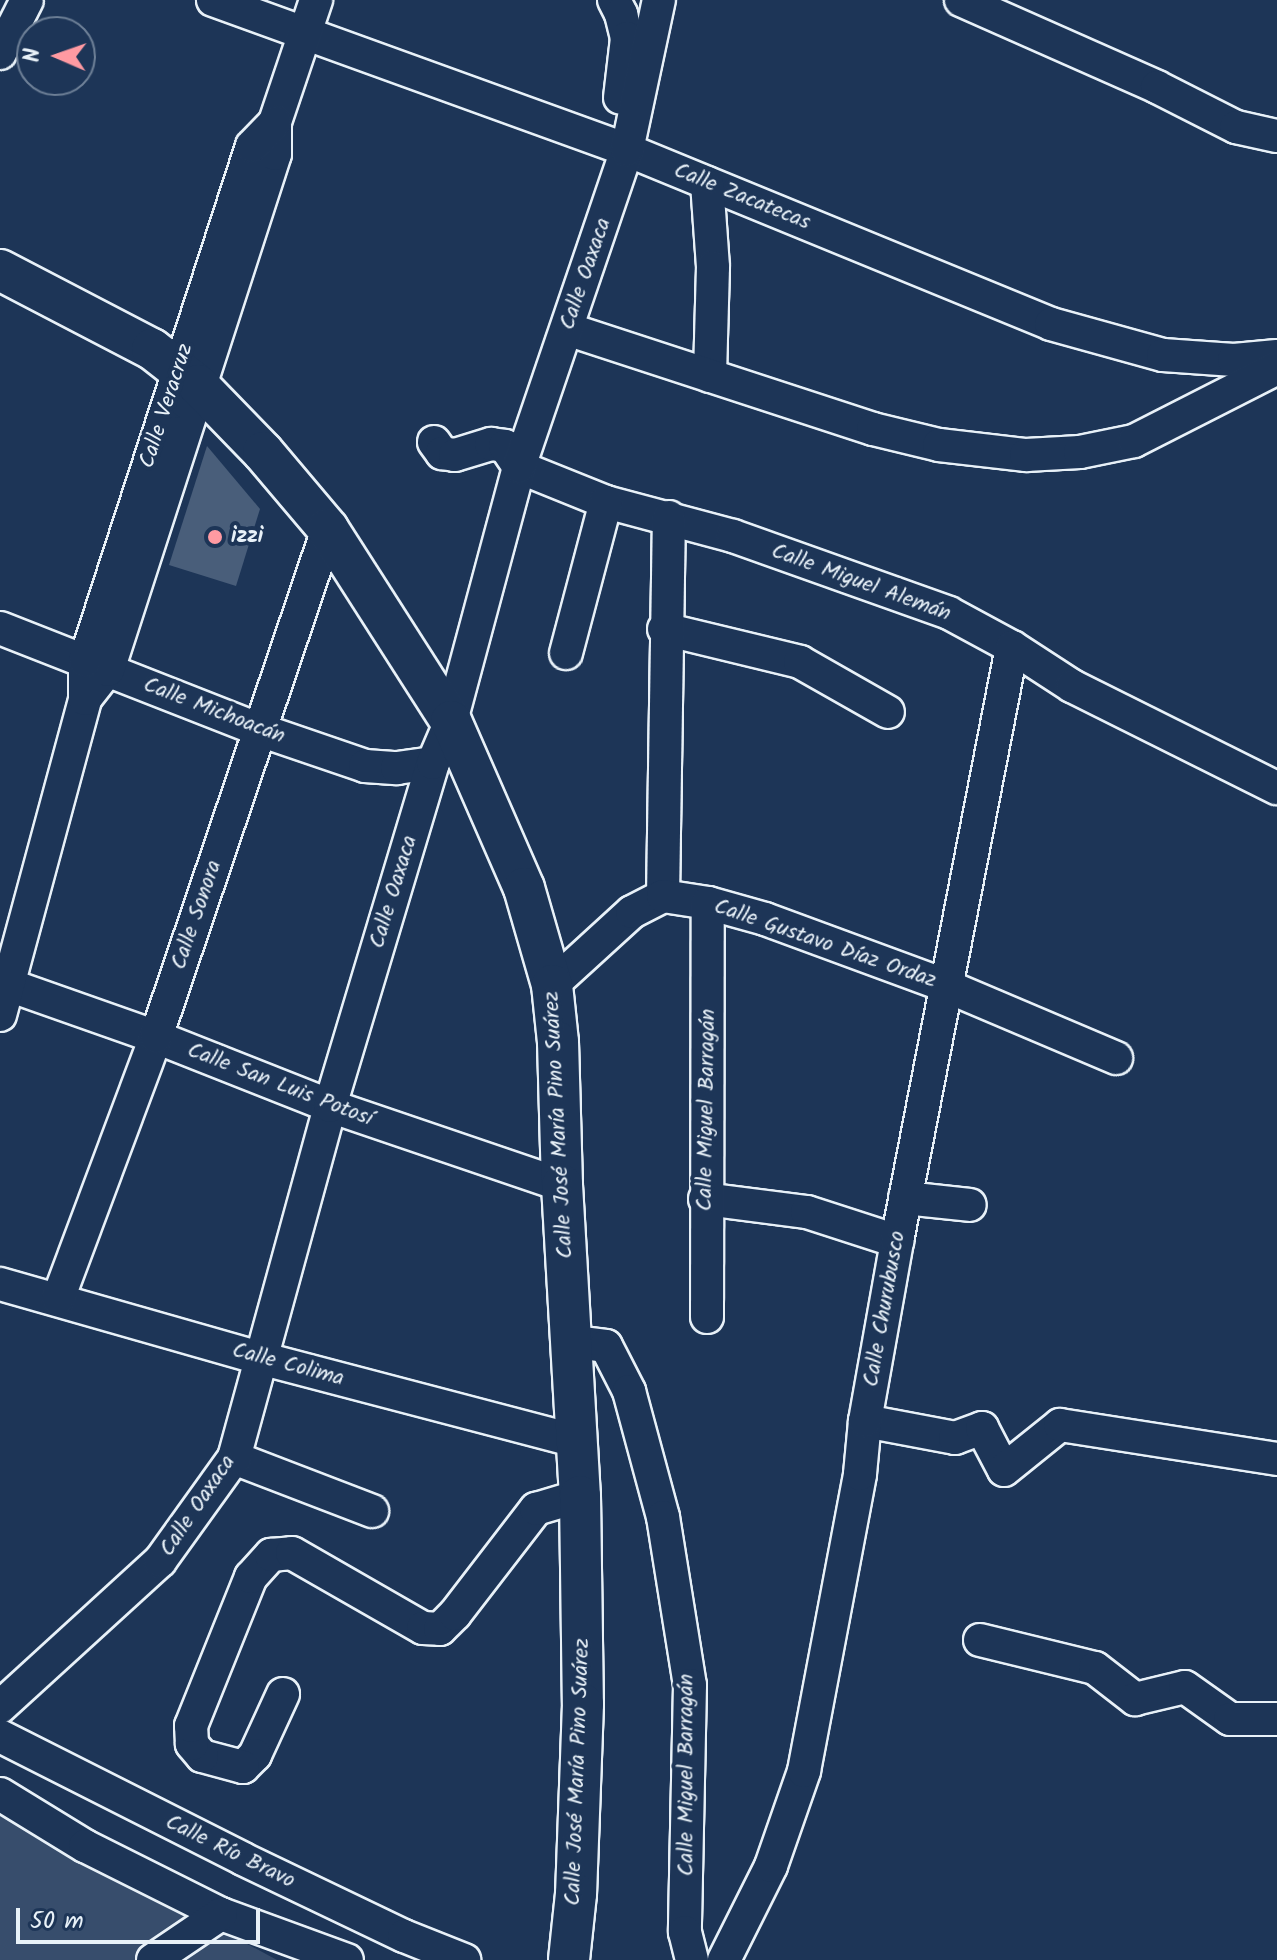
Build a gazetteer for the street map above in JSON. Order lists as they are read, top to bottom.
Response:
{
  "streets": {
    "main road": ["Calle José María Pino Suárez"],
    "street": [
      "Calle Zacatecas",
      "Calle Oaxaca",
      "Calle Veracruz",
      "Calle Miguel Alemán",
      "Calle Michoacán",
      "Calle Sonora",
      "Calle Gustavo Díaz Ordaz",
      "Calle San Luis Potosí",
      "Calle Miguel Barragán",
      "Calle Churubusco",
      "Calle Colima",
      "Calle Río Bravo"
    ]
  },
  "crossings": [
    ["Calle Zacatecas", "Calle Oaxaca"],
    ["Calle Zacatecas", "Calle Veracruz"],
    ["Calle Oaxaca", "Calle Miguel Alemán"],
    ["Calle Oaxaca", "Calle Michoacán"],
    ["Calle Oaxaca", "Calle San Luis Potosí"],
    ["Calle Oaxaca", "Calle José María Pino Suárez"],
    ["Calle Oaxaca", "Calle Colima"],
    ["Calle Veracruz", "Calle Michoacán"],
    ["Calle Veracruz", "Calle San Luis Potosí"],
    ["Calle Veracruz", "Calle José María Pino Suárez"],
    ["Calle Miguel Alemán", "Calle Churubusco"],
    ["Calle Michoacán", "Calle Sonora"],
    ["Calle Sonora", "Calle San Luis Potosí"],
    ["Calle Sonora", "Calle José María Pino Suárez"],
    ["Calle Sonora", "Calle Colima"],
    ["Calle Gustavo Díaz Ordaz", "Calle Miguel Barragán"],
    ["Calle Gustavo Díaz Ordaz", "Calle Churubusco"],
    ["Calle San Luis Potosí", "Calle José María Pino Suárez"],
    ["Calle Miguel Barragán", "Calle José María Pino Suárez"],
    ["Calle José María Pino Suárez", "Calle Colima"]
  ],
  "places": ["izzi"],
  "scale_bar": "50 m",
  "north": "left"
}
